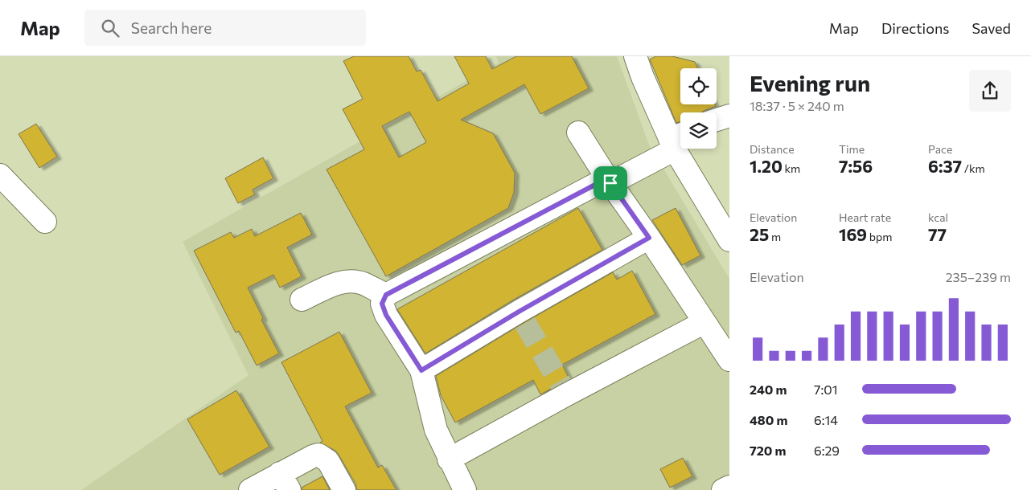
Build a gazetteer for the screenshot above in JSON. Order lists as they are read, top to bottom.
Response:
{
  "page": {
    "header": "Map",
    "search": "Search here",
    "nav": ["Map", "Directions", "Saved"],
    "heading": ["Evening run", "18:37 · 5 × 240 m"],
    "stats": [
      ["Distance", "1.20 km"],
      ["Time", "7:56"],
      ["Pace", "6:37 /km"],
      ["Elevation", "25 m"],
      ["Heart rate", "169 bpm"],
      ["kcal", "77"]
    ],
    "chart": ["Elevation", "235–239 m"],
    "list": [
      {
        "name": "240 m",
        "note": "7:01"
      },
      {
        "name": "480 m",
        "note": "6:14"
      },
      {
        "name": "720 m",
        "note": "6:29"
      }
    ]
  }
}
